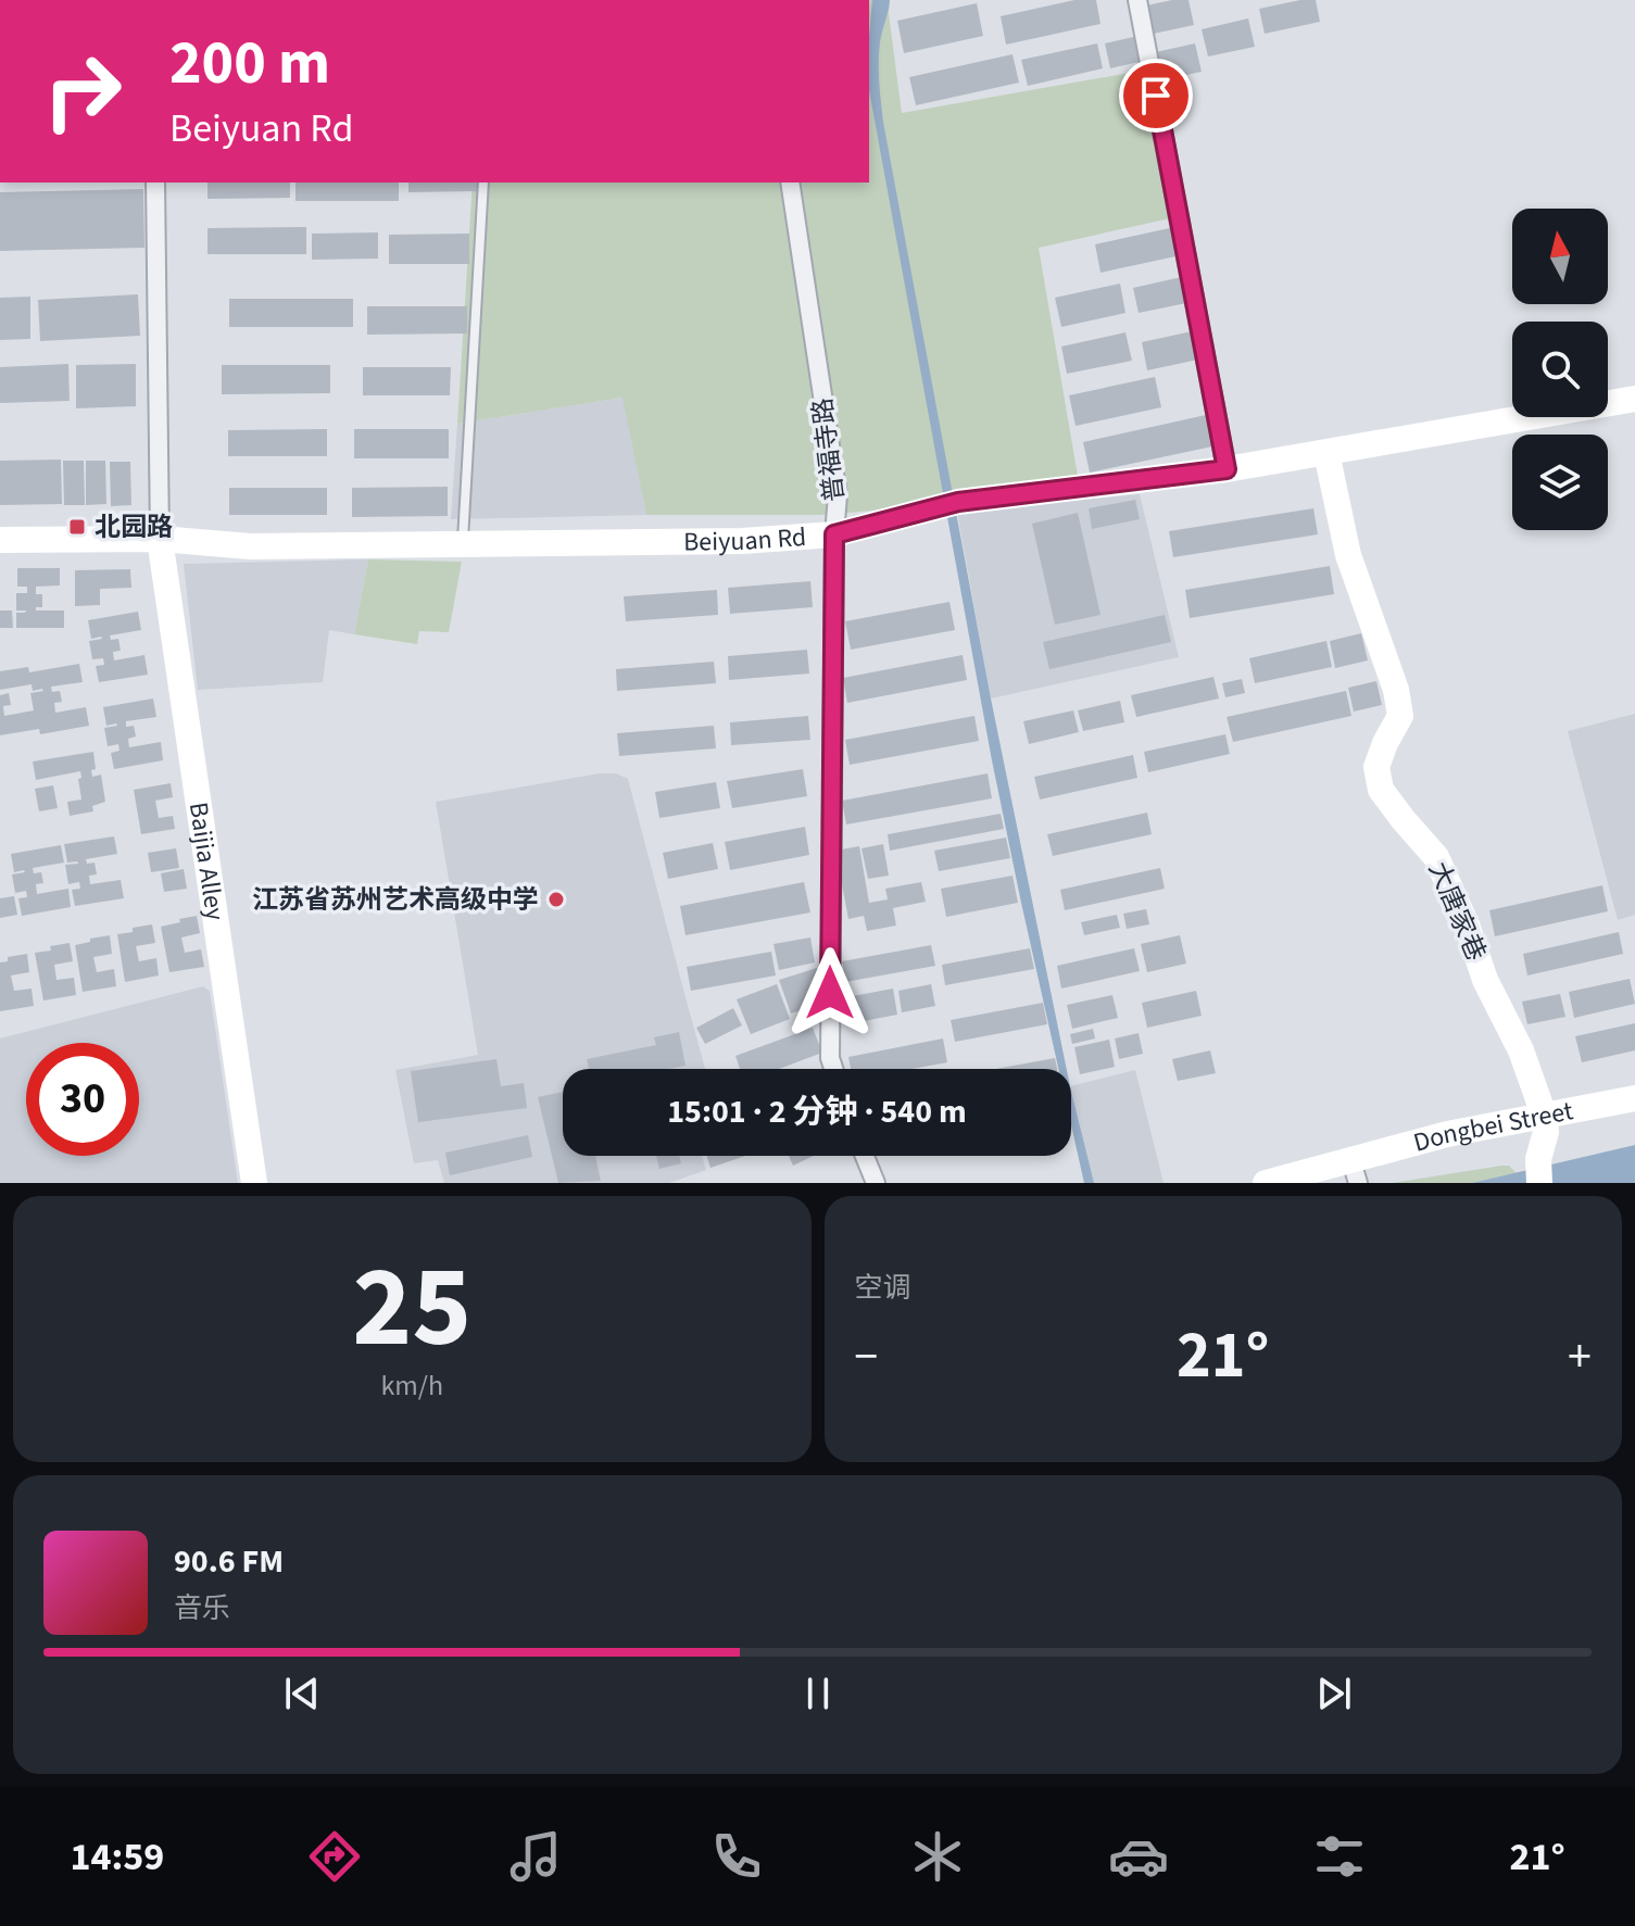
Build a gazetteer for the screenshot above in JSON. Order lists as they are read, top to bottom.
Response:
{
  "streets": {
    "street": [
      "普福寺路",
      "Beiyuan Rd",
      "Baijia Alley",
      "大唐家巷",
      "Dongbei Street"
    ]
  },
  "crossings": [
    ["普福寺路", "Beiyuan Rd"],
    ["Beiyuan Rd", "Baijia Alley"],
    ["Beiyuan Rd", "大唐家巷"],
    ["大唐家巷", "Dongbei Street"]
  ],
  "places": {
    "transit": ["北园路"],
    "other": ["江苏省苏州艺术高级中学"]
  },
  "north": "top",
  "page": {
    "turn": ["200 m", "Beiyuan Rd"],
    "limit": "30",
    "trip": "15:01 · 2 分钟 · 540 m",
    "tile": [
      ["25", "km/h"],
      "空调"
    ],
    "heat": ["−", "21°", "+"],
    "song": ["90.6 FM", "音乐"],
    "tabs": ["14:59", "21°"]
  }
}
